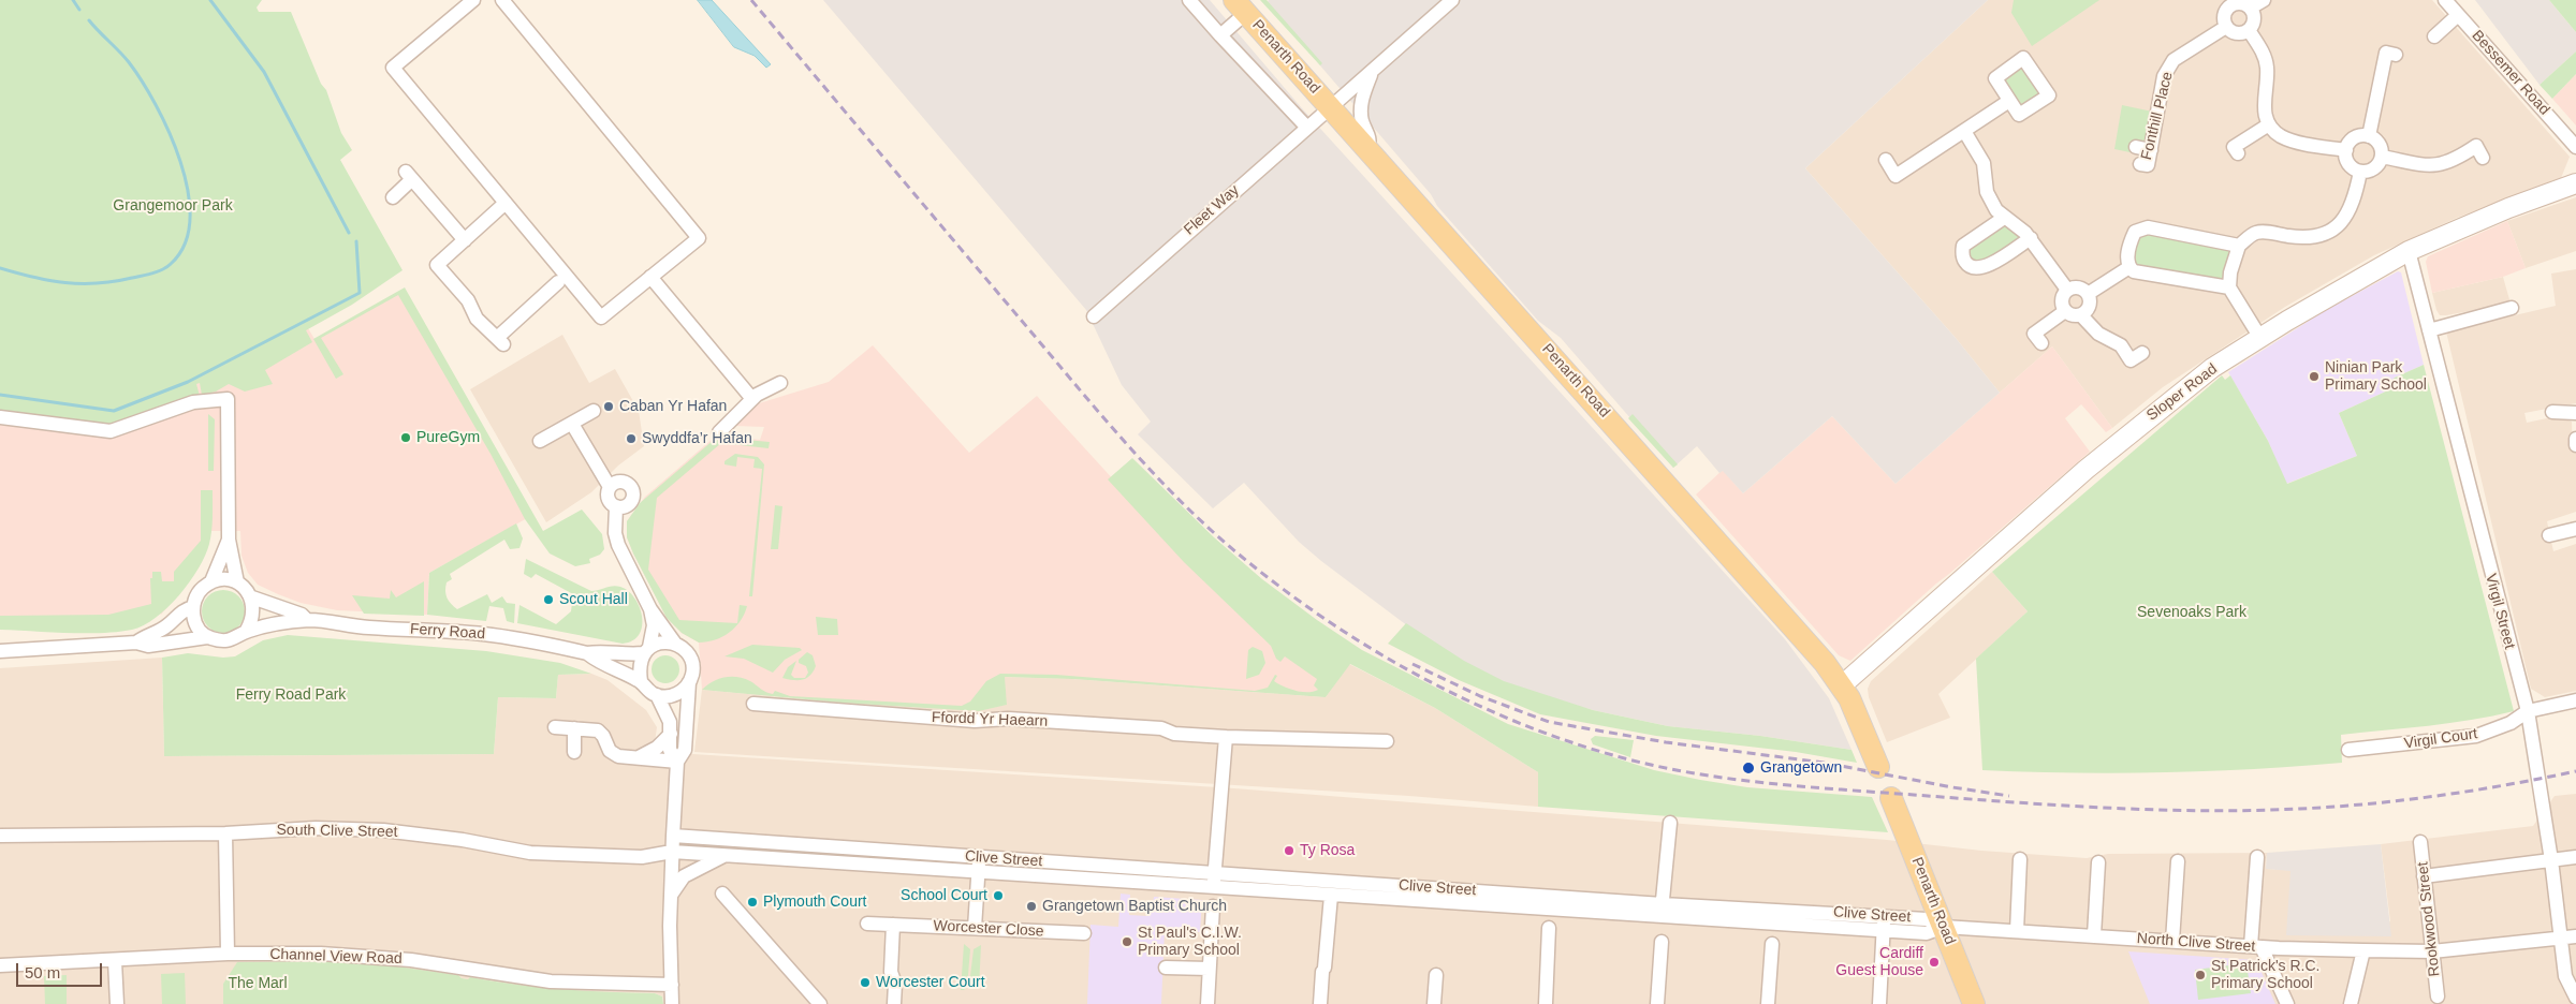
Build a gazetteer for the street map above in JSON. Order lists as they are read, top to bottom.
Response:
{
  "streets": {
    "main road": ["Penarth Road"],
    "street": [
      "Bessemer Road",
      "Fonthill Place",
      "Fleet Way",
      "Sloper Road",
      "Virgil Street",
      "Ferry Road",
      "Ffordd Yr Haearn",
      "Virgil Court",
      "South Clive Street",
      "Clive Street",
      "Rookwood Street",
      "Worcester Close",
      "North Clive Street",
      "Channel View Road"
    ]
  },
  "crossings": [
    ["Penarth Road", "Fleet Way"],
    ["Penarth Road", "Sloper Road"],
    ["Penarth Road", "Clive Street"],
    ["Penarth Road", "North Clive Street"],
    ["Sloper Road", "Virgil Street"],
    ["Virgil Street", "Virgil Court"],
    ["Virgil Street", "North Clive Street"],
    ["Ferry Road", "South Clive Street"],
    ["Ferry Road", "Clive Street"],
    ["Ferry Road", "Channel View Road"],
    ["South Clive Street", "Clive Street"],
    ["Clive Street", "North Clive Street"],
    ["Rookwood Street", "North Clive Street"]
  ],
  "parks": [
    "Grangemoor Park",
    "Sevenoaks Park",
    "Ferry Road Park",
    "The Marl"
  ],
  "places": [
    "Ninian Park Primary School",
    "Caban Yr Hafan",
    "PureGym",
    "Swyddfa’r Hafan",
    "Scout Hall",
    "Grangetown",
    "Ty Rosa",
    "School Court",
    "Plymouth Court",
    "Grangetown Baptist Church",
    "St Paul's C.I.W. Primary School",
    "Cardiff Guest House",
    "St Patrick's R.C. Primary School",
    "Worcester Court"
  ],
  "scale_bar": "50 m"
}
